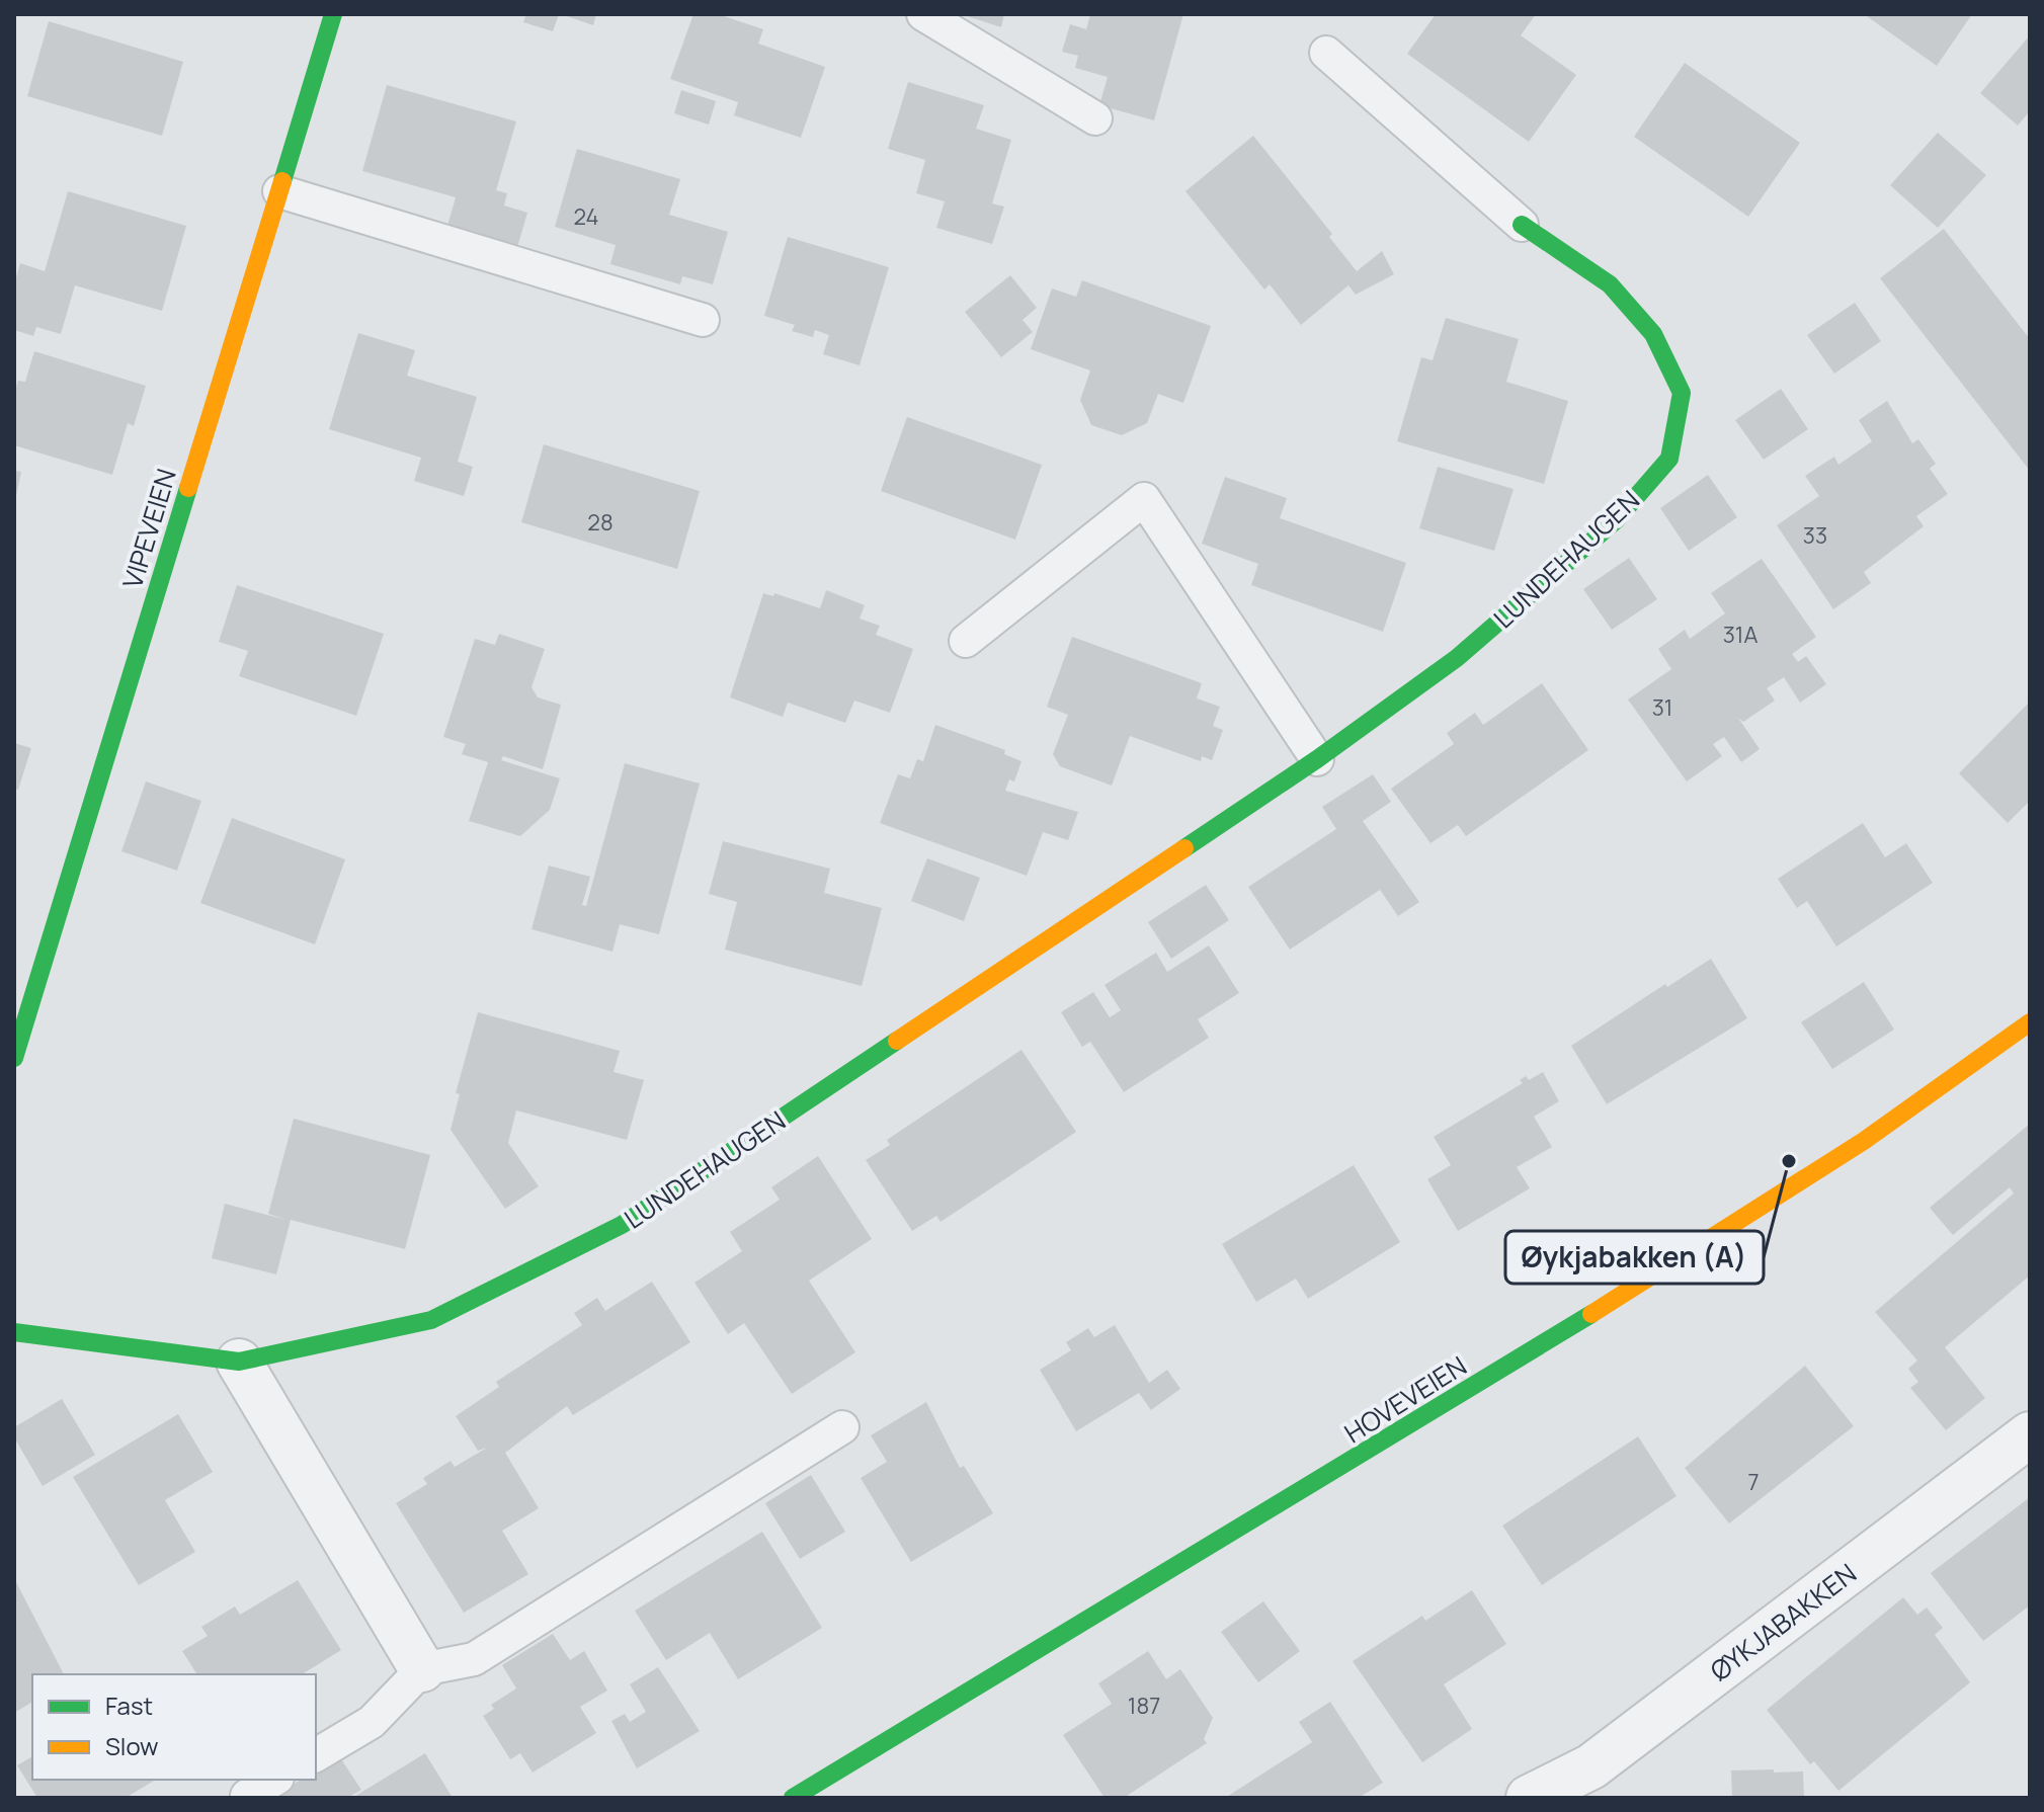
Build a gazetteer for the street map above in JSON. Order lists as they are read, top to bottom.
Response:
{
  "streets": {
    "street": [
      "VIPEVEIEN",
      "LUNDEHAUGEN",
      "HOVEVEIEN",
      "ØYKJABAKKEN"
    ]
  },
  "places": ["Øykjabakken (A)"],
  "house_numbers": [
    "24",
    "28",
    "33",
    "31A",
    "31",
    "7",
    "187"
  ],
  "legend": ["Fast", "Slow"]
}
